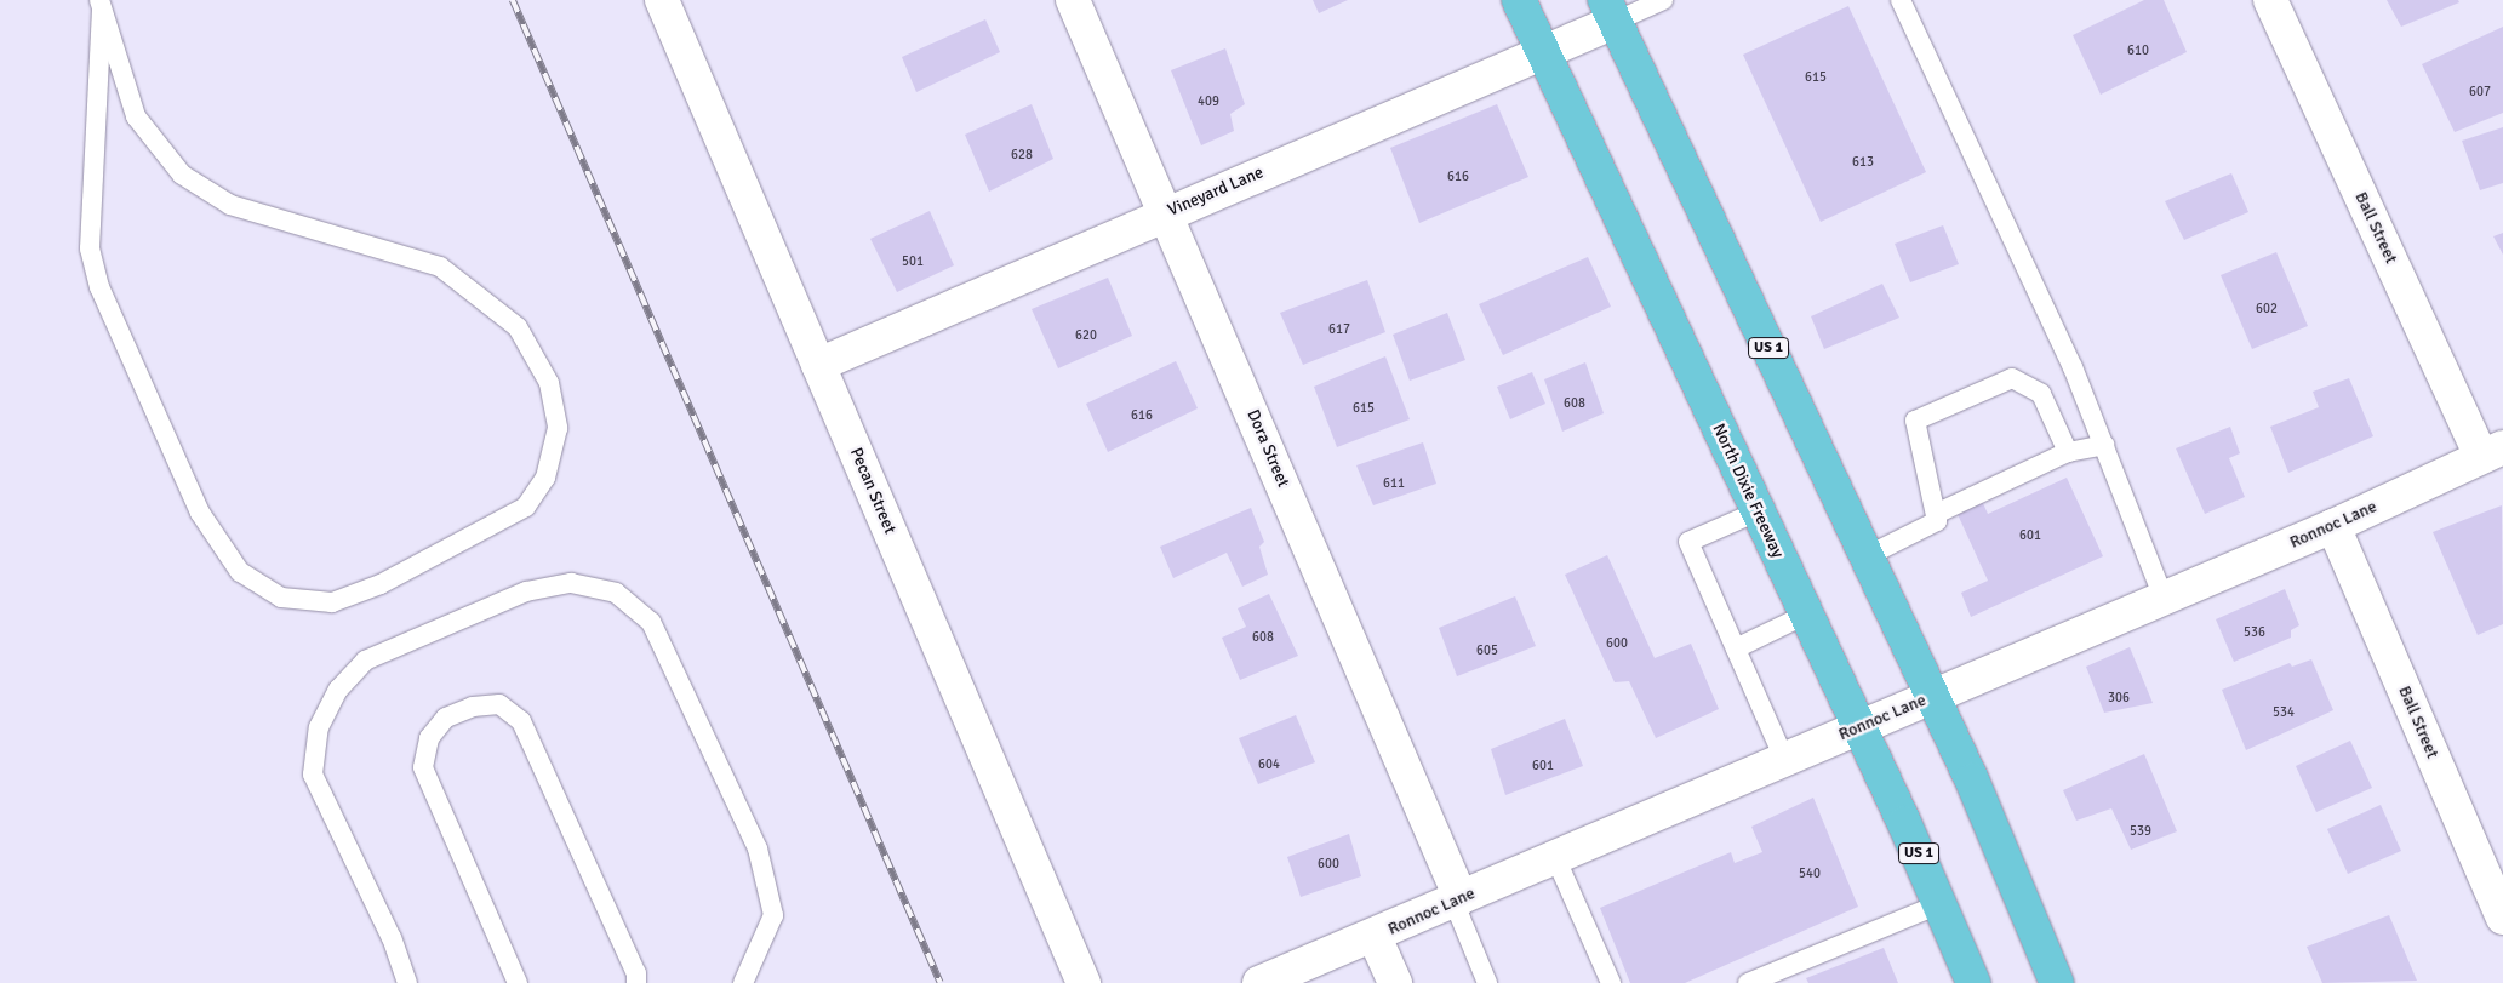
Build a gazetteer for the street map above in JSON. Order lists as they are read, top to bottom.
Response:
{
  "streets": {
    "main road": ["US 1", "North Dixie Freeway"],
    "street": [
      "Vineyard Lane",
      "Ball Street",
      "Dora Street",
      "Pecan Street",
      "Ronnoc Lane"
    ]
  },
  "crossings": [
    ["Vineyard Lane", "US 1"],
    ["Vineyard Lane", "Dora Street"],
    ["Vineyard Lane", "Pecan Street"],
    ["Vineyard Lane", "North Dixie Freeway"],
    ["Ball Street", "Ronnoc Lane"],
    ["US 1", "Ronnoc Lane"],
    ["Dora Street", "Ronnoc Lane"],
    ["North Dixie Freeway", "Ronnoc Lane"]
  ],
  "house_numbers": [
    "610",
    "615",
    "607",
    "409",
    "628",
    "613",
    "616",
    "501",
    "602",
    "617",
    "620",
    "608",
    "615",
    "616",
    "611",
    "601",
    "536",
    "608",
    "600",
    "605",
    "306",
    "534",
    "604",
    "601",
    "539",
    "600",
    "540"
  ]
}
